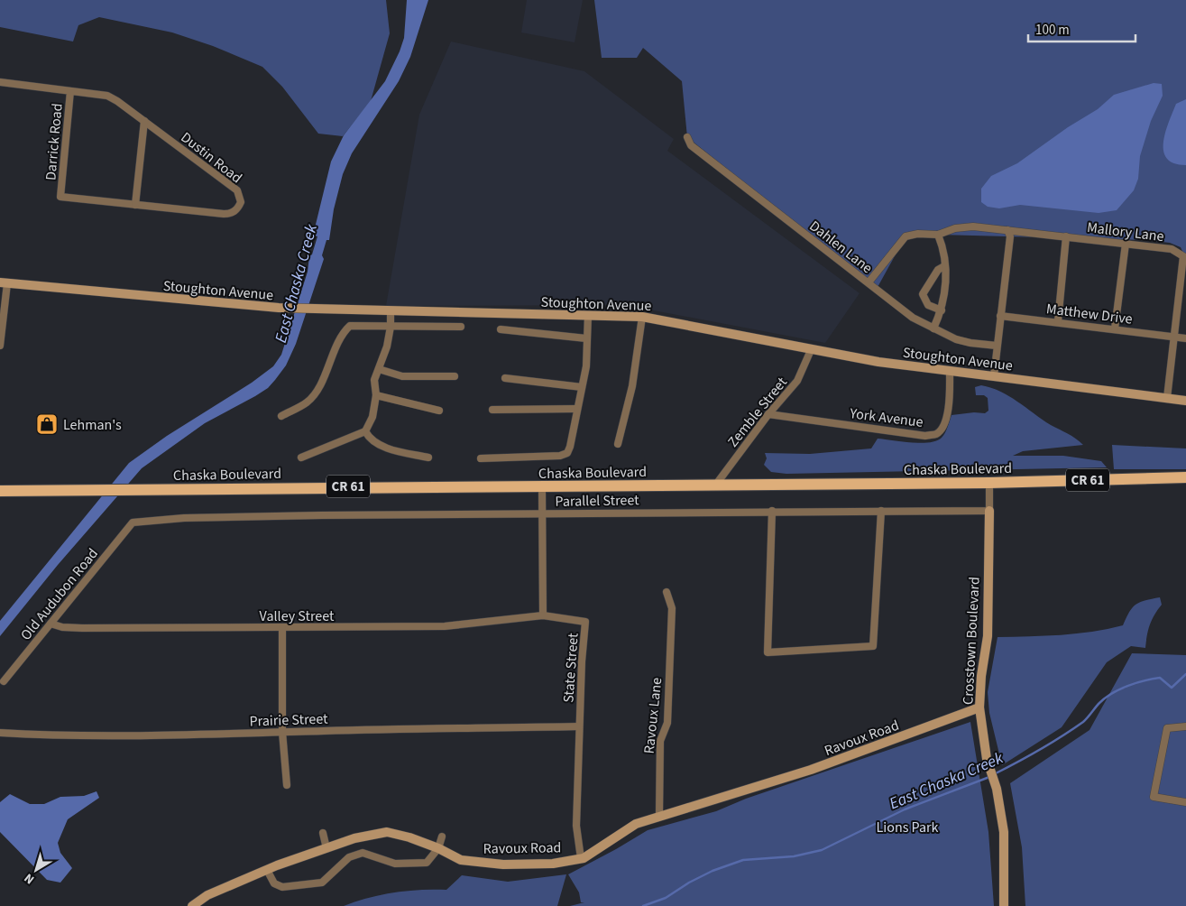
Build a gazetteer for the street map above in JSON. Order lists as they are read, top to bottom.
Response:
{
  "streets": {
    "main road": ["Chaska Boulevard", "CR 61"],
    "street": [
      "Darrick Road",
      "Dustin Road",
      "Mallory Lane",
      "Dahlen Lane",
      "Stoughton Avenue",
      "Matthew Drive",
      "Zemble Street",
      "York Avenue",
      "Parallel Street",
      "Old Audubon Road",
      "Valley Street",
      "Crosstown Boulevard",
      "State Street",
      "Ravoux Lane",
      "Prairie Street",
      "Ravoux Road"
    ]
  },
  "crossings": [
    ["Darrick Road", "Dustin Road"],
    ["Mallory Lane", "Dahlen Lane"],
    ["Mallory Lane", "Matthew Drive"],
    ["Stoughton Avenue", "Zemble Street"],
    ["Stoughton Avenue", "York Avenue"],
    ["Zemble Street", "York Avenue"],
    ["Zemble Street", "Chaska Boulevard"],
    ["Parallel Street", "Old Audubon Road"],
    ["Parallel Street", "Crosstown Boulevard"],
    ["Old Audubon Road", "Valley Street"],
    ["Valley Street", "State Street"],
    ["Crosstown Boulevard", "Ravoux Road"],
    ["State Street", "Prairie Street"],
    ["State Street", "Ravoux Road"],
    ["Ravoux Lane", "Ravoux Road"]
  ],
  "water": ["East Chaska Creek"],
  "parks": ["Lions Park"],
  "places": {
    "shop": ["Lehman's"]
  },
  "scale_bar": "100 m",
  "north": "bottom left"
}
